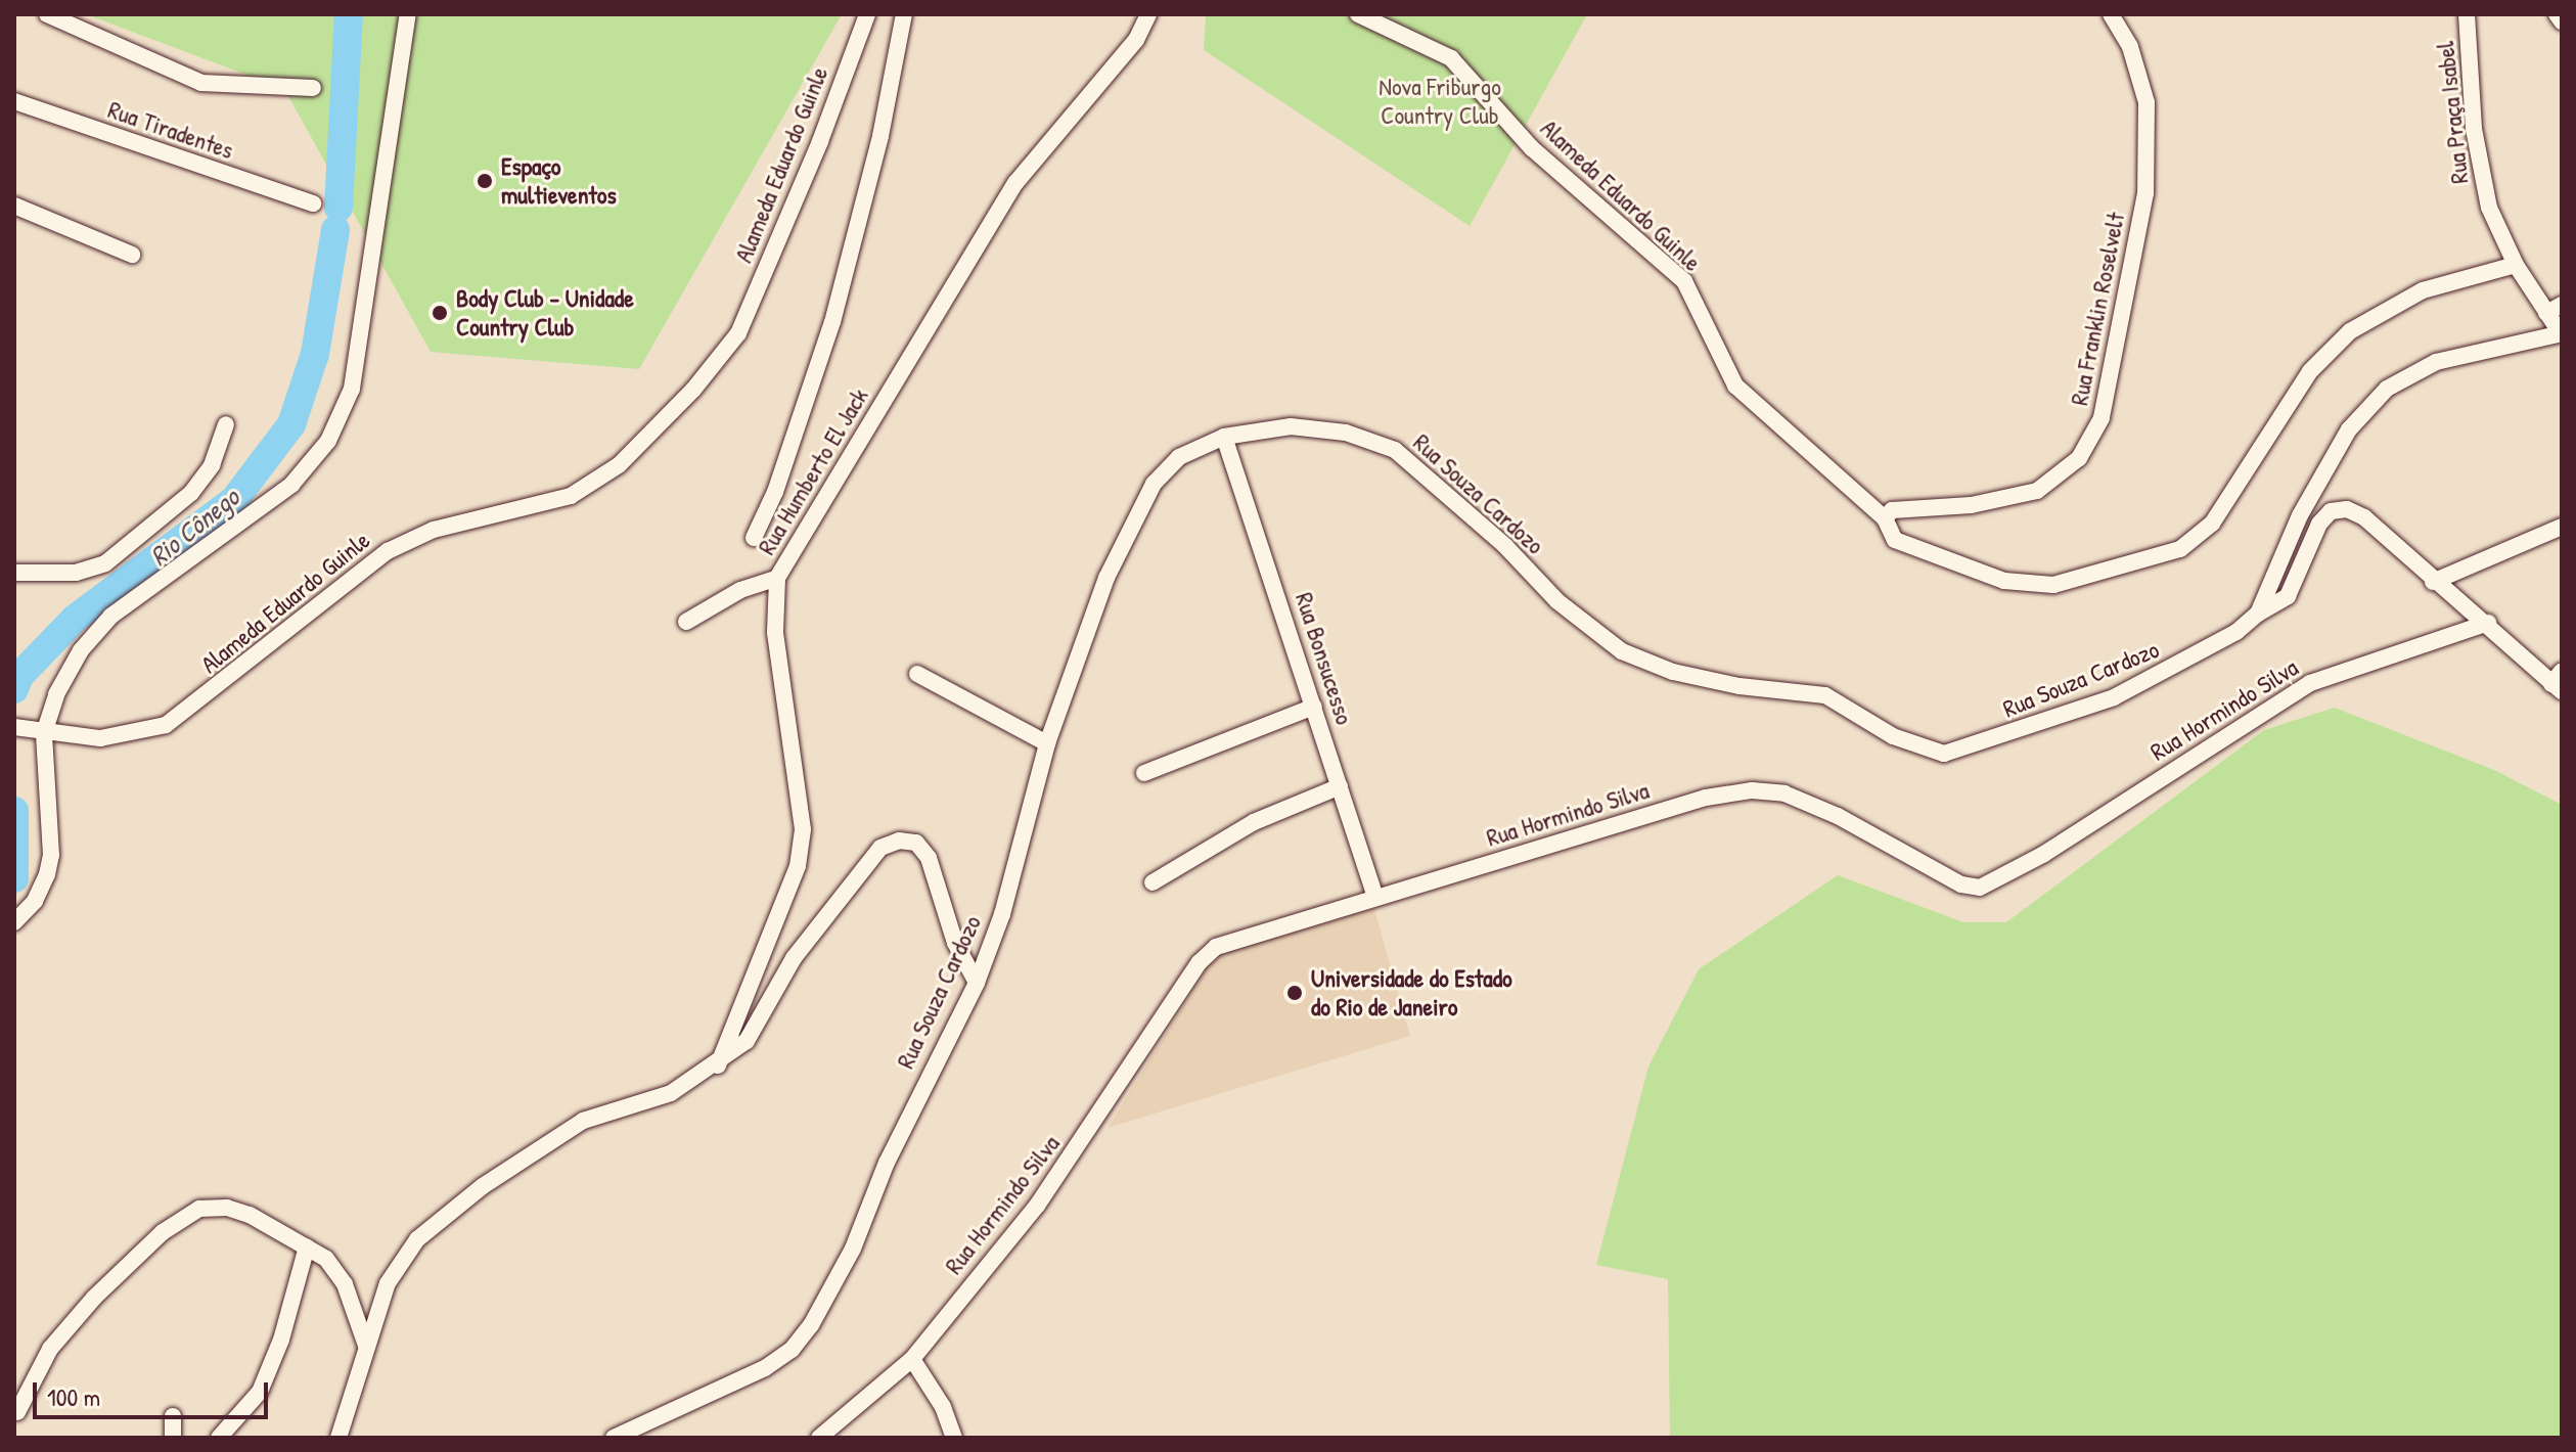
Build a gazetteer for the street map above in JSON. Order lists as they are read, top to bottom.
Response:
{
  "streets": {
    "street": [
      "Rua Praça Isabel",
      "Rua Tiradentes",
      "Alameda Eduardo Guinle",
      "Rua Franklin Roselvelt",
      "Rua Humberto El Jack",
      "Rua Souza Cardozo",
      "Rua Bonsucesso",
      "Rua Hormindo Silva"
    ]
  },
  "crossings": [
    ["Alameda Eduardo Guinle", "Rua Franklin Roselvelt"],
    ["Rua Souza Cardozo", "Rua Bonsucesso"],
    ["Rua Bonsucesso", "Rua Hormindo Silva"]
  ],
  "water": ["Rio Cônego"],
  "parks": ["Nova Friburgo Country Club"],
  "places": ["Espaço multieventos", "Body Club - Unidade Country Club", "Universidade do Estado do Rio de Janeiro"],
  "scale_bar": "100 m"
}
